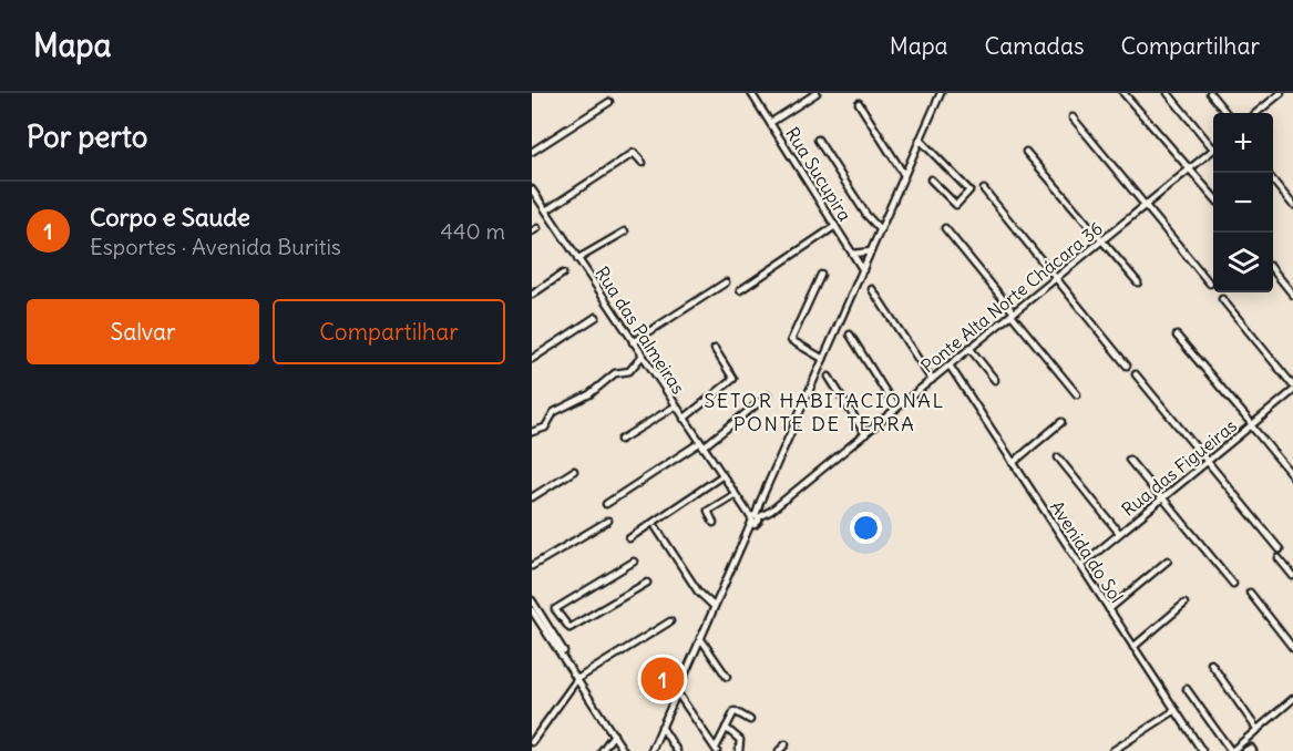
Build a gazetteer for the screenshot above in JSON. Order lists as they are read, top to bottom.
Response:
{
  "streets": {
    "street": [
      "Rua Sucupira",
      "Ponte Alta Norte Chácara 36",
      "Rua das Palmeiras",
      "Rua das Figueiras",
      "Avenida do Sol"
    ]
  },
  "crossings": [
    ["Ponte Alta Norte Chácara 36", "Rua das Palmeiras"],
    ["Ponte Alta Norte Chácara 36", "Avenida do Sol"],
    ["Rua das Figueiras", "Avenida do Sol"]
  ],
  "districts": ["SETOR HABITACIONAL PONTE DE TERRA"],
  "page": {
    "header": "Mapa",
    "nav": ["Mapa", "Camadas", "Compartilhar"],
    "heading": "Por perto",
    "map_buttons": ["+", "−"],
    "list": [
      {
        "mark": "1",
        "name": "Corpo e Saude",
        "note": "Esportes · Avenida Buritis",
        "value": "440 m"
      }
    ],
    "buttons": ["Salvar", "Compartilhar"],
    "pins": "1"
  }
}
